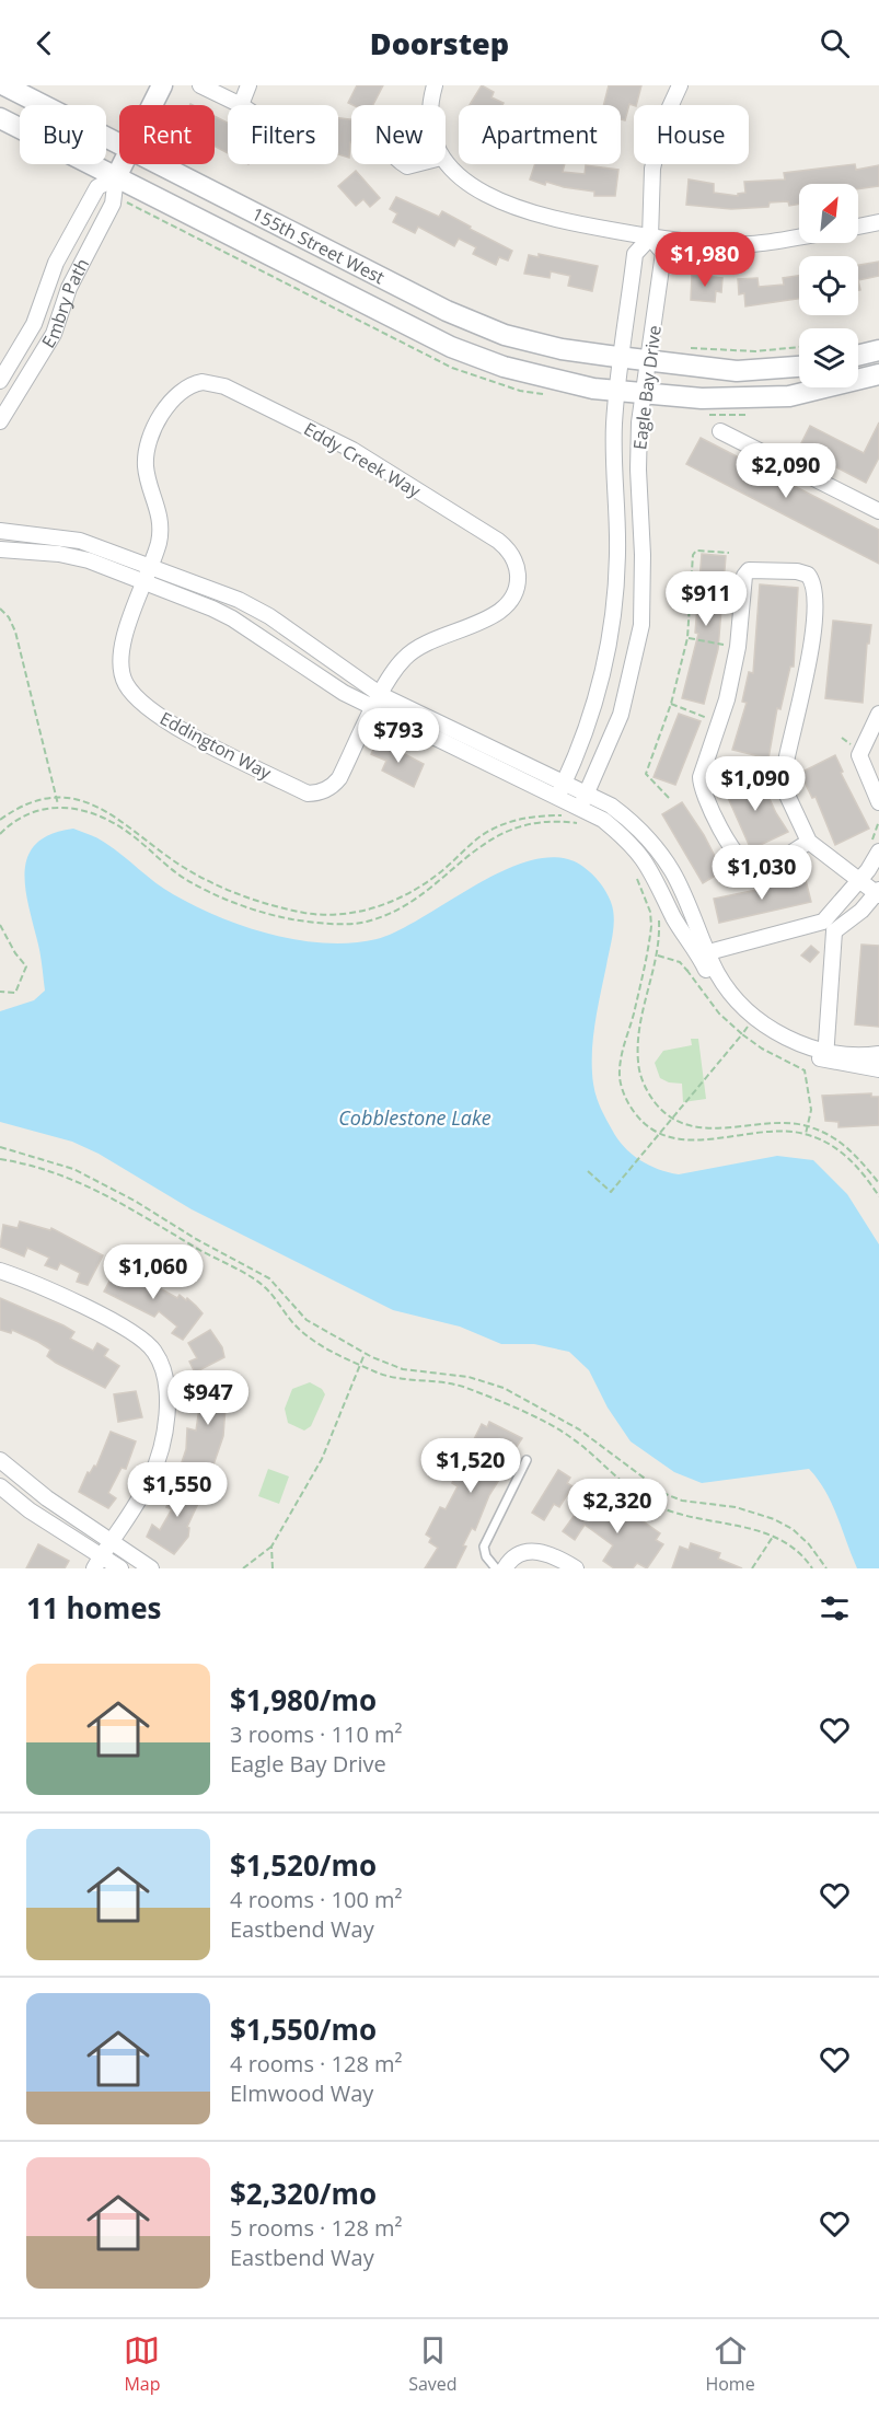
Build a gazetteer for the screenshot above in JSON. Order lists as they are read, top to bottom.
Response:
{
  "streets": {
    "street": [
      "155th Street West",
      "Embry Path",
      "Eagle Bay Drive",
      "Eddy Creek Way",
      "Eddington Way"
    ]
  },
  "crossings": [
    ["155th Street West", "Embry Path"],
    ["155th Street West", "Eagle Bay Drive"],
    ["Eddy Creek Way", "Eddington Way"]
  ],
  "water": ["Cobblestone Lake"],
  "north": "top right",
  "page": {
    "header": "Doorstep",
    "chip": [
      "Buy",
      "Rent",
      "Filters",
      "New",
      "Apartment",
      "House"
    ],
    "price": [
      "$1,980",
      "$2,090",
      "$911",
      "$793",
      "$1,090",
      "$1,030",
      "$1,060",
      "$947",
      "$1,520",
      "$1,550",
      "$2,320"
    ],
    "heading": "11 homes",
    "list": [
      {
        "name": "$1,980/mo",
        "note": "3 rooms · 110 m² · Eagle Bay Drive"
      },
      {
        "name": "$1,520/mo",
        "note": "4 rooms · 100 m² · Eastbend Way"
      },
      {
        "name": "$1,550/mo",
        "note": "4 rooms · 128 m² · Elmwood Way"
      },
      {
        "name": "$2,320/mo",
        "note": "5 rooms · 128 m² · Eastbend Way"
      }
    ],
    "tabs": ["Map", "Saved", "Home"]
  }
}
